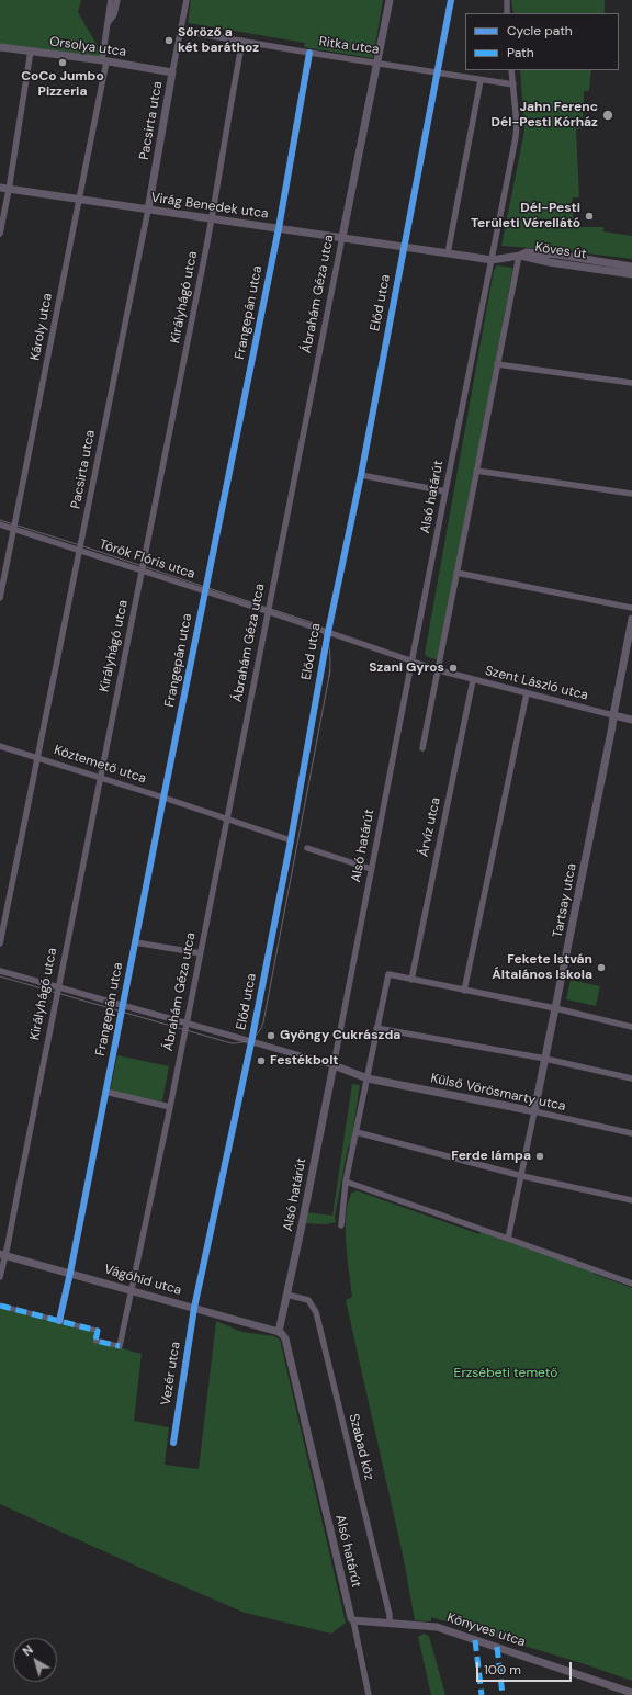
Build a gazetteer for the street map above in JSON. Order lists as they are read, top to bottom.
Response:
{
  "streets": {
    "street": [
      "Ritka utca",
      "Orsolya utca",
      "Pacsirta utca",
      "Virág Benedek utca",
      "Köves út",
      "Ábrahám Géza utca",
      "Királyhágó utca",
      "Előd utca",
      "Frangepán utca",
      "Károly utca",
      "Alsó határút",
      "Török Flóris utca",
      "Szent László utca",
      "Köztemető utca",
      "Árvíz utca",
      "Tartsay utca",
      "Külső Vörösmarty utca",
      "Vágóhíd utca",
      "Vezér utca",
      "Szabad köz",
      "Könyves utca"
    ]
  },
  "crossings": [
    ["Ritka utca", "Pacsirta utca"],
    ["Ritka utca", "Ábrahám Géza utca"],
    ["Ritka utca", "Királyhágó utca"],
    ["Ritka utca", "Előd utca"],
    ["Ritka utca", "Frangepán utca"],
    ["Ritka utca", "Alsó határút"],
    ["Orsolya utca", "Pacsirta utca"],
    ["Orsolya utca", "Károly utca"],
    ["Pacsirta utca", "Virág Benedek utca"],
    ["Pacsirta utca", "Török Flóris utca"],
    ["Pacsirta utca", "Köztemető utca"],
    ["Virág Benedek utca", "Köves út"],
    ["Virág Benedek utca", "Ábrahám Géza utca"],
    ["Virág Benedek utca", "Királyhágó utca"],
    ["Virág Benedek utca", "Előd utca"],
    ["Virág Benedek utca", "Frangepán utca"],
    ["Virág Benedek utca", "Károly utca"],
    ["Virág Benedek utca", "Alsó határút"],
    ["Ábrahám Géza utca", "Török Flóris utca"],
    ["Ábrahám Géza utca", "Köztemető utca"],
    ["Ábrahám Géza utca", "Vágóhíd utca"],
    ["Királyhágó utca", "Török Flóris utca"],
    ["Királyhágó utca", "Köztemető utca"],
    ["Királyhágó utca", "Vágóhíd utca"],
    ["Előd utca", "Török Flóris utca"],
    ["Előd utca", "Köztemető utca"],
    ["Előd utca", "Vágóhíd utca"],
    ["Előd utca", "Vezér utca"],
    ["Frangepán utca", "Török Flóris utca"],
    ["Frangepán utca", "Köztemető utca"],
    ["Frangepán utca", "Vágóhíd utca"],
    ["Károly utca", "Török Flóris utca"],
    ["Alsó határút", "Török Flóris utca"],
    ["Alsó határút", "Külső Vörösmarty utca"],
    ["Alsó határút", "Vágóhíd utca"],
    ["Alsó határút", "Szabad köz"],
    ["Alsó határút", "Könyves utca"],
    ["Török Flóris utca", "Szent László utca"],
    ["Szent László utca", "Árvíz utca"],
    ["Szent László utca", "Tartsay utca"],
    ["Tartsay utca", "Külső Vörösmarty utca"],
    ["Vágóhíd utca", "Vezér utca"],
    ["Szabad köz", "Könyves utca"]
  ],
  "parks": ["Erzsébeti temető"],
  "places": [
    "Sőröző a két baráthoz",
    "CoCo Jumbo Pizzeria",
    "Jahn Ferenc Dél-Pesti Kórház",
    "Dél-Pesti Területi Vérellátó",
    "Szani Gyros",
    "Fekete István Általános Iskola",
    "Gyöngy Cukrászda",
    "Festékbolt",
    "Ferde lámpa"
  ],
  "legend": ["Cycle path", "Path"],
  "scale_bar": "100 m",
  "north": "top left"
}
